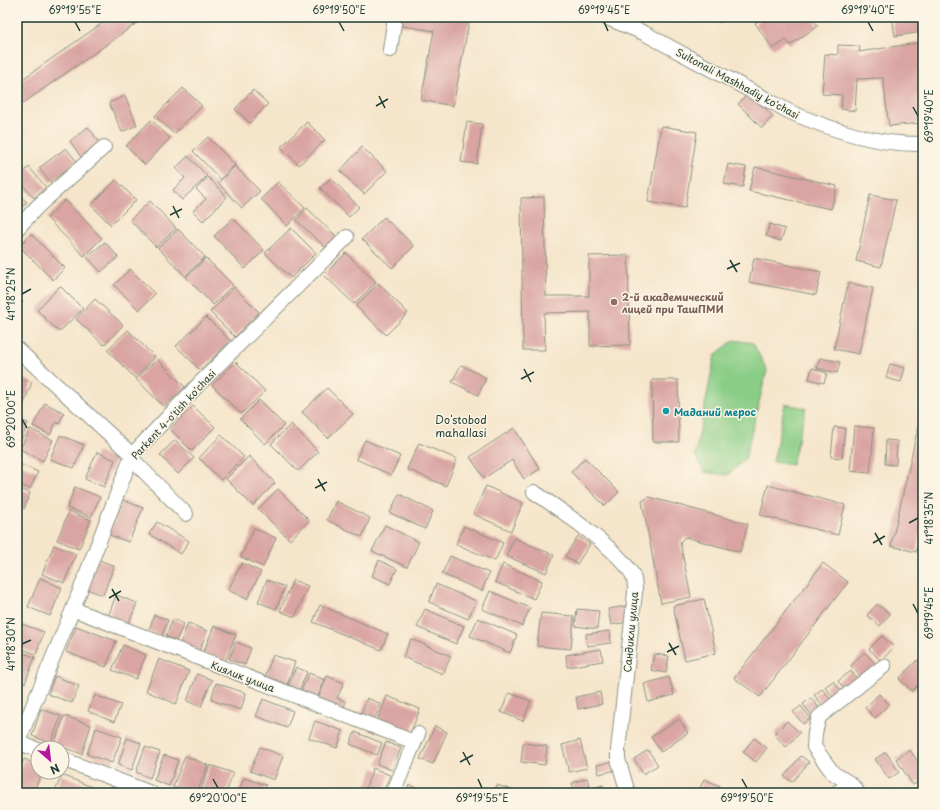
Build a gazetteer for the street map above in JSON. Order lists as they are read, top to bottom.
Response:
{
  "streets": {
    "street": [
      "Sultonali Mashhadiy ko'chasi",
      "Parkent 4-o'tish ko'chasi",
      "Сандикли улица",
      "Киялик улица"
    ]
  },
  "crossings": [
    ["Parkent 4-o'tish ko'chasi", "Киялик улица"]
  ],
  "districts": ["Doʻstobod mahallasi"],
  "places": ["2-й академический лицей при ТашПМИ", "Маданий мерос"],
  "north": "bottom right",
  "coordinates": [
    "69°19'55\"E",
    "69°19'50\"E",
    "69°19'45\"E",
    "69°19'40\"E",
    "41°18'25\"N",
    "69°20'00\"E",
    "41°18'35\"N",
    "41°18'30\"N"
  ]
}
